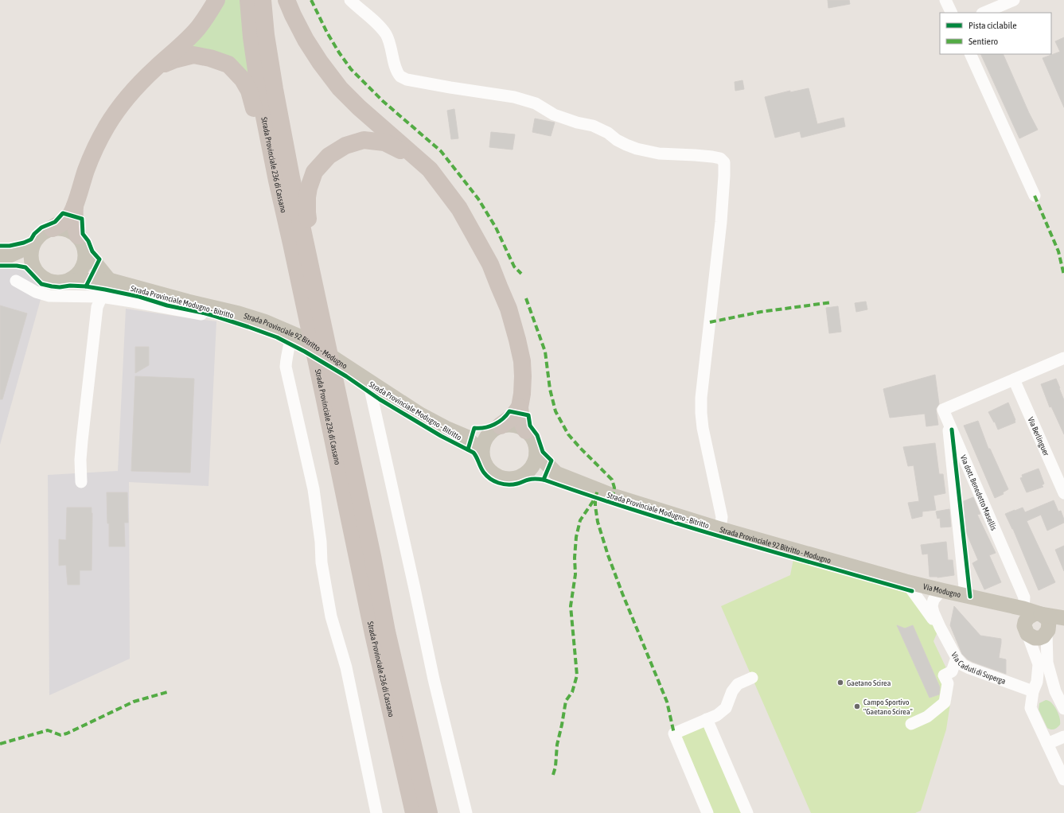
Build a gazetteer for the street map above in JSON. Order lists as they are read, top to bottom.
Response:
{
  "streets": {
    "highway": ["Strada Provinciale 236 di Cassano"],
    "main road": ["Strada Provinciale 92 Bitritto - Modugno", "Via Modugno"],
    "street": ["Via Berlinguer", "Via dott. Benedetto Masellis", "Via Caduti di Superga"],
    "cycle path": ["Strada Provinciale Modugno - Bitritto"]
  },
  "crossings": [
    ["Strada Provinciale 92 Bitritto - Modugno", "Via Modugno"],
    ["Strada Provinciale 92 Bitritto - Modugno", "Via Caduti di Superga"],
    ["Via dott. Benedetto Masellis", "Via Modugno"],
    ["Via Modugno", "Via Caduti di Superga"]
  ],
  "places": ["Gaetano Scirea", "Campo Sportivo \"Gaetano Scirea\""],
  "legend": ["Pista ciclabile", "Sentiero"]
}
